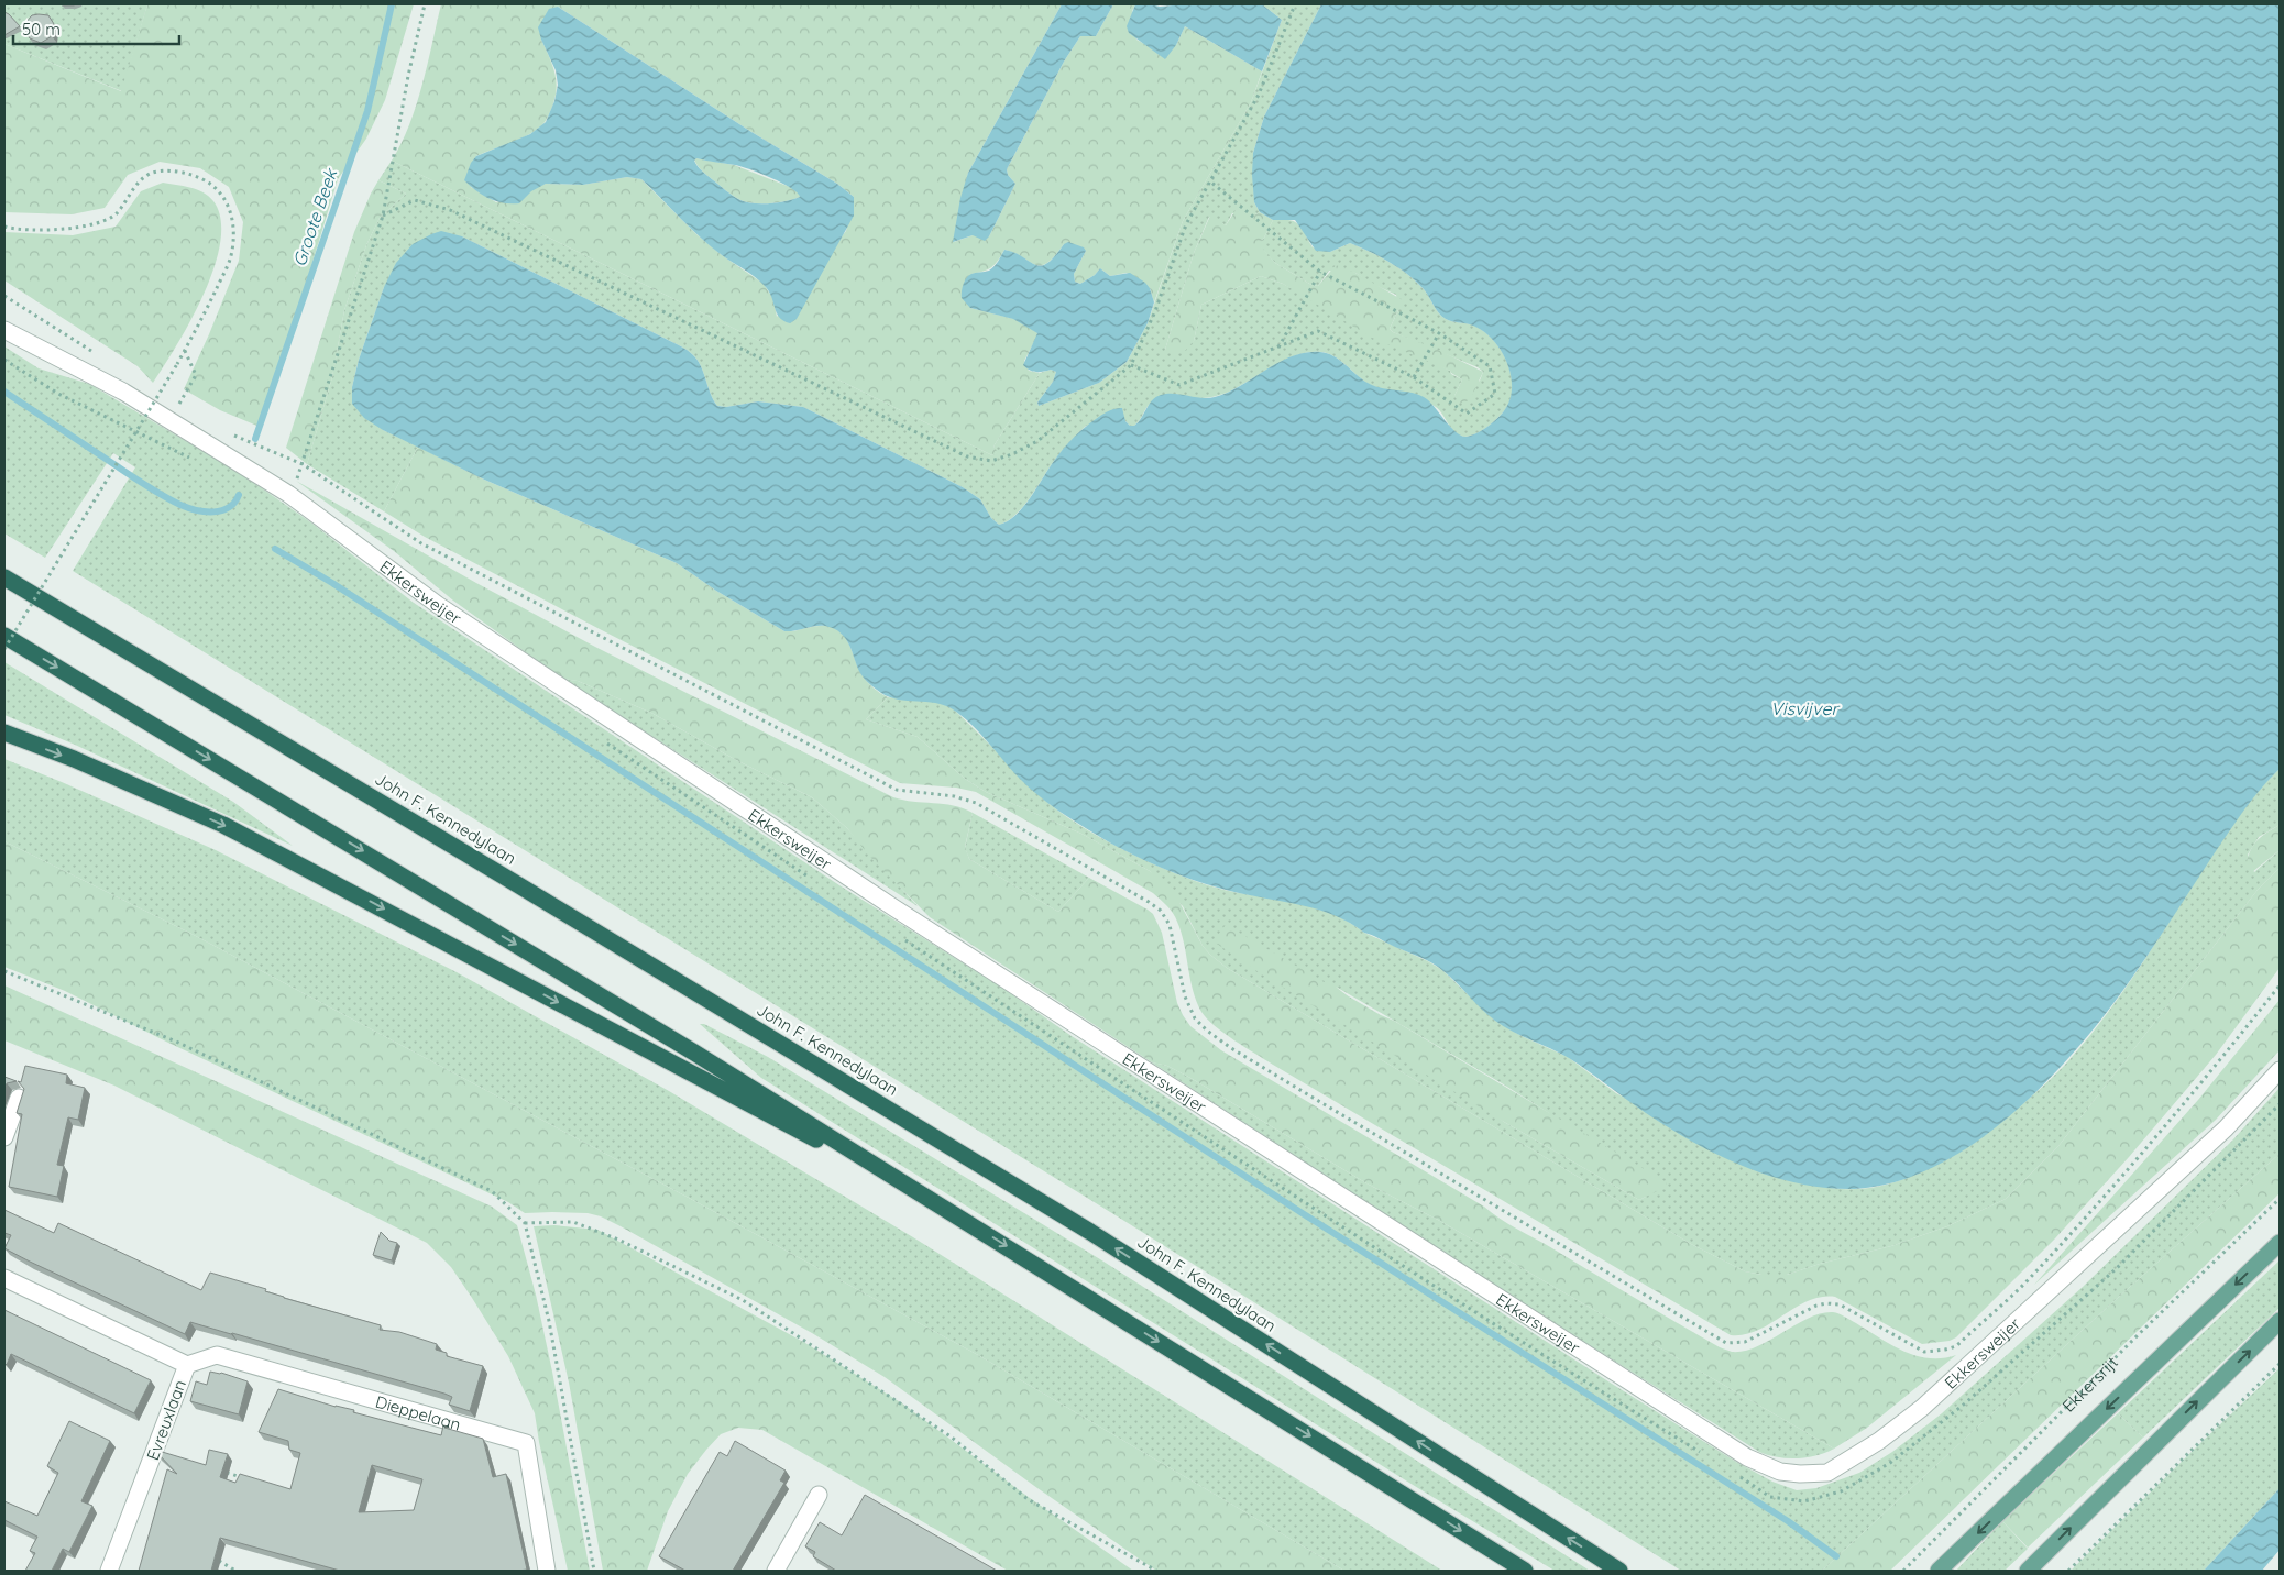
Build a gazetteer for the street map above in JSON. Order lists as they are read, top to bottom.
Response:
{
  "streets": {
    "highway": ["John F. Kennedylaan"],
    "main road": ["Ekkersrijt"],
    "street": ["Ekkersweijer", "Dieppelaan", "Evreuxlaan"]
  },
  "crossings": [
    ["Dieppelaan", "Evreuxlaan"]
  ],
  "water": ["Groote Beek", "Visvijver"],
  "scale_bar": "50 m"
}
